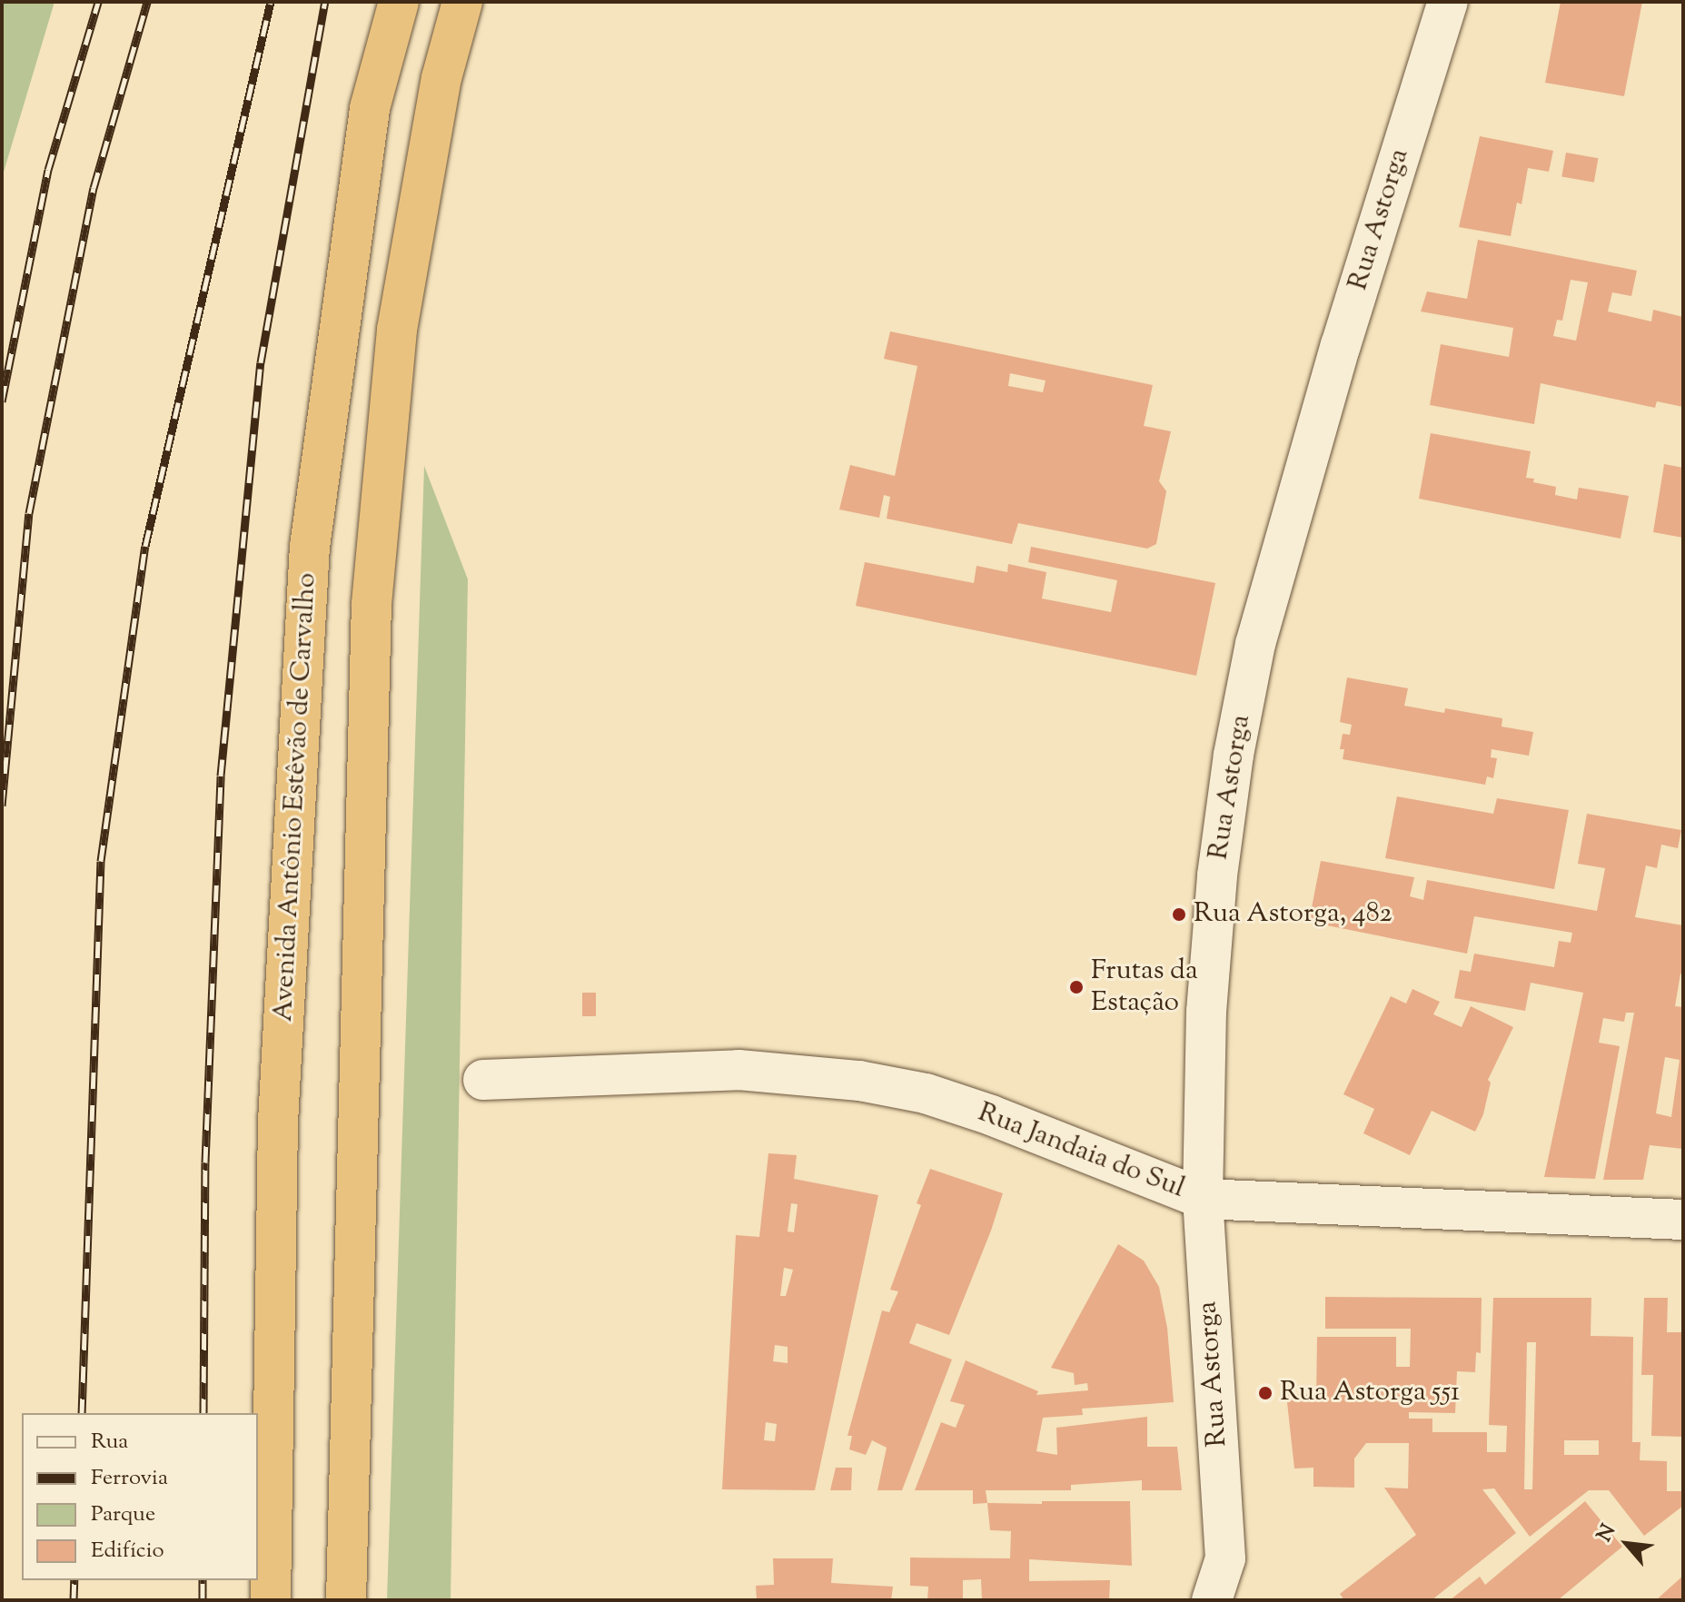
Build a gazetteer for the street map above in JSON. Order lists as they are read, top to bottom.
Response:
{
  "streets": {
    "highway": ["Avenida Antônio Estêvão de Carvalho"],
    "street": ["Rua Astorga", "Rua Jandaia do Sul"]
  },
  "crossings": [
    ["Rua Astorga", "Rua Jandaia do Sul"]
  ],
  "places": ["Rua Astorga, 482", "Frutas da Estação", "Rua Astorga 551"],
  "legend": [
    "Rua",
    "Ferrovia",
    "Parque",
    "Edifício"
  ],
  "north": "top left"
}
